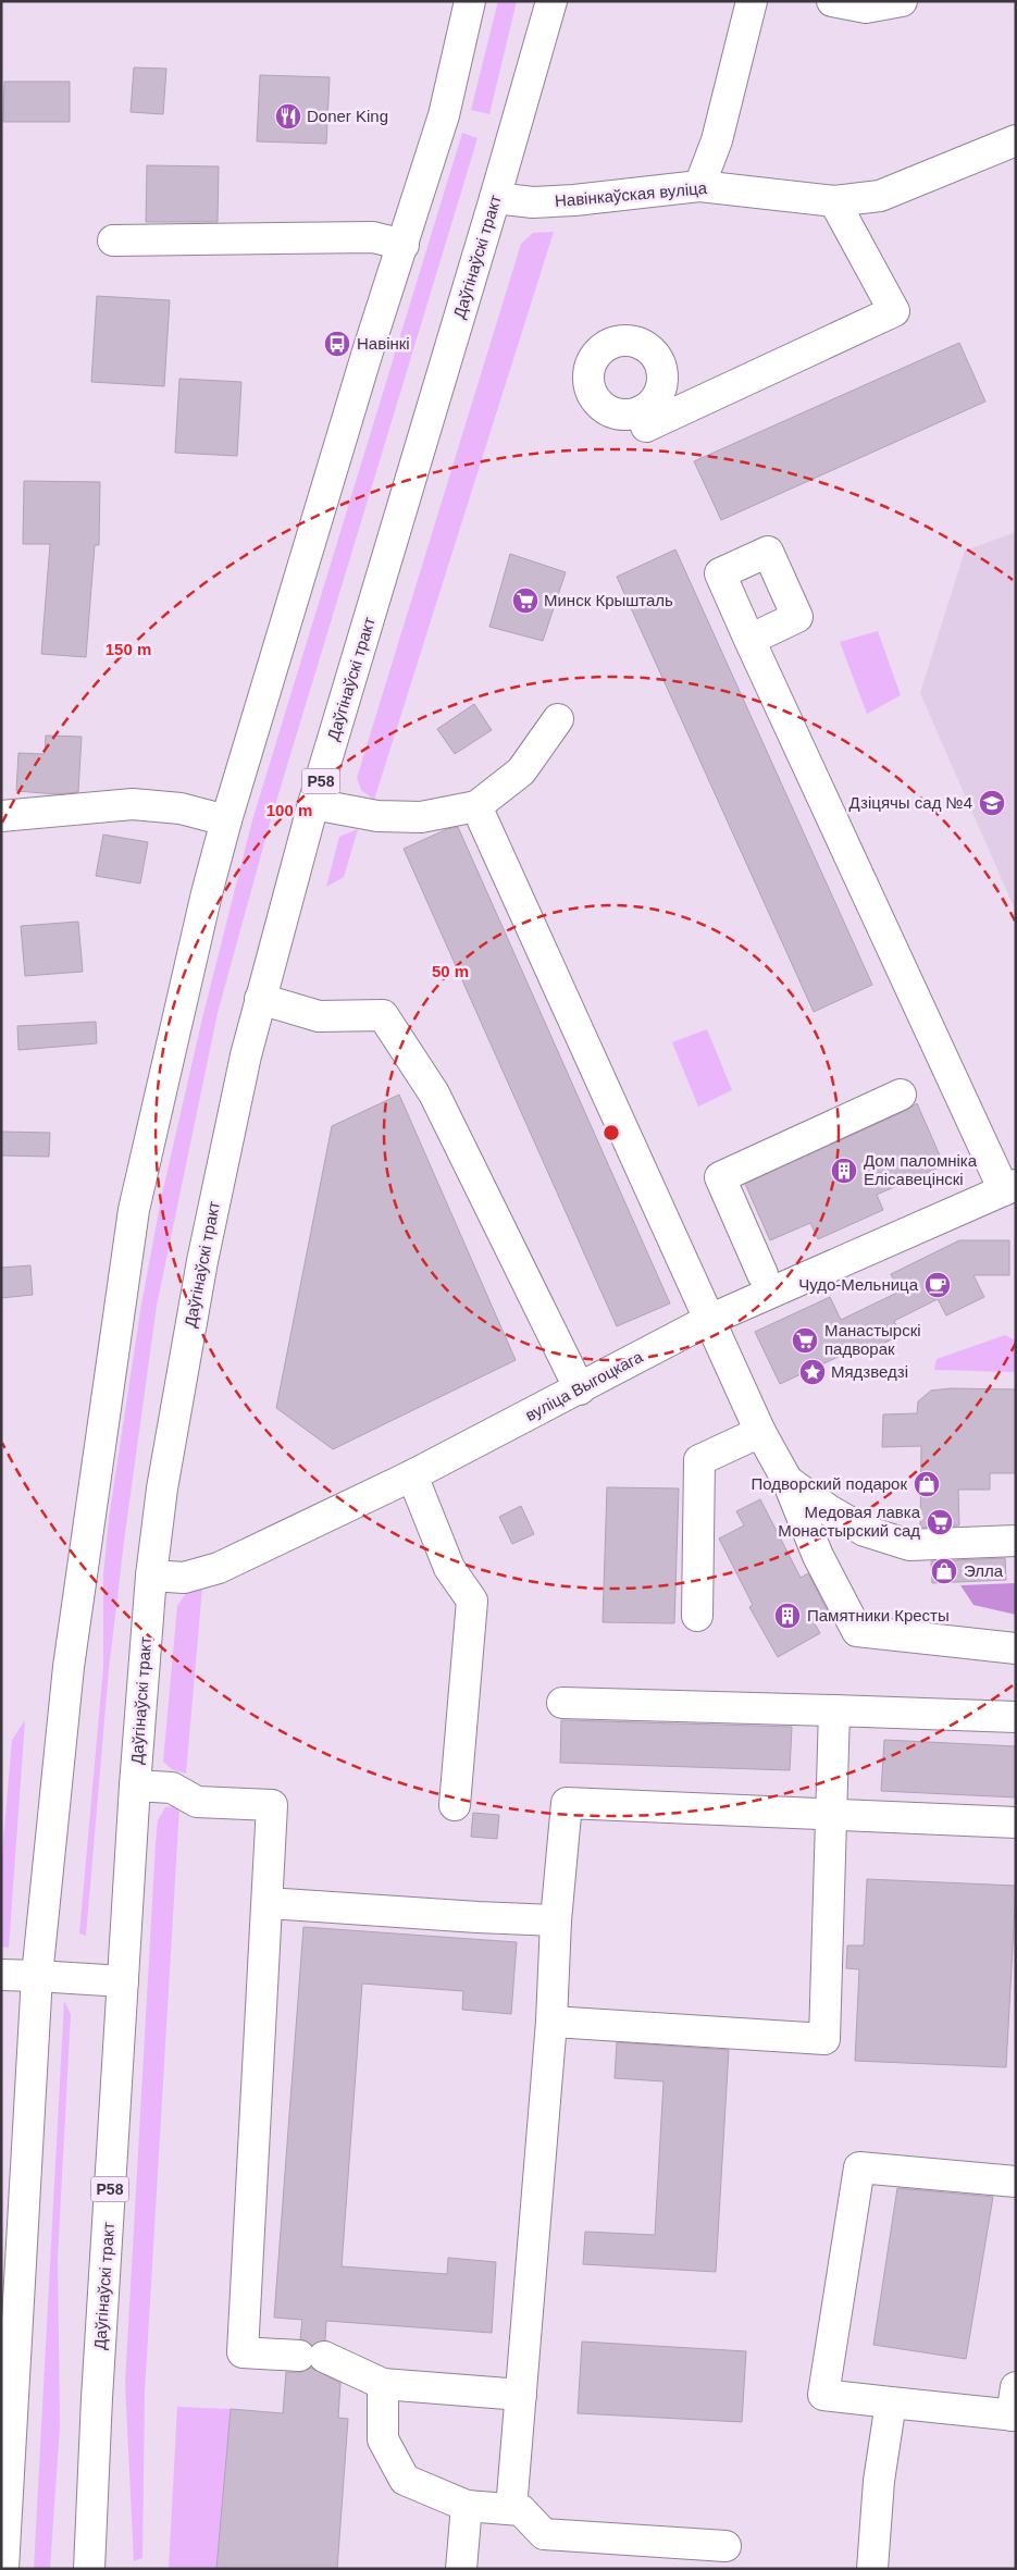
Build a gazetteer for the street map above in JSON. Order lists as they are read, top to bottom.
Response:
{
  "streets": {
    "main road": [
      "Навінкаўская вуліца",
      "Даўгінаўскі тракт",
      "Р58",
      "вуліца Выгоцкага"
    ]
  },
  "crossings": [
    ["Навінкаўская вуліца", "Даўгінаўскі тракт"],
    ["Даўгінаўскі тракт", "вуліца Выгоцкага"]
  ],
  "places": {
    "restaurant": ["Doner King"],
    "bus stop": ["Навінкі"],
    "supermarket": ["Минск Крышталь", "Манастырскі падворак", "Медовая лавка Монастырский сад"],
    "school or university": ["Дзіцячы сад №4"],
    "building": ["Дом паломніка Елісавецінскі", "Памятники Кресты"],
    "cafe": ["Чудо-Мельница"],
    "place": ["Мядзведзі"],
    "shop": ["Подворский подарок", "Элла"]
  },
  "rings": ["150 m", "100 m", "50 m"]
}
